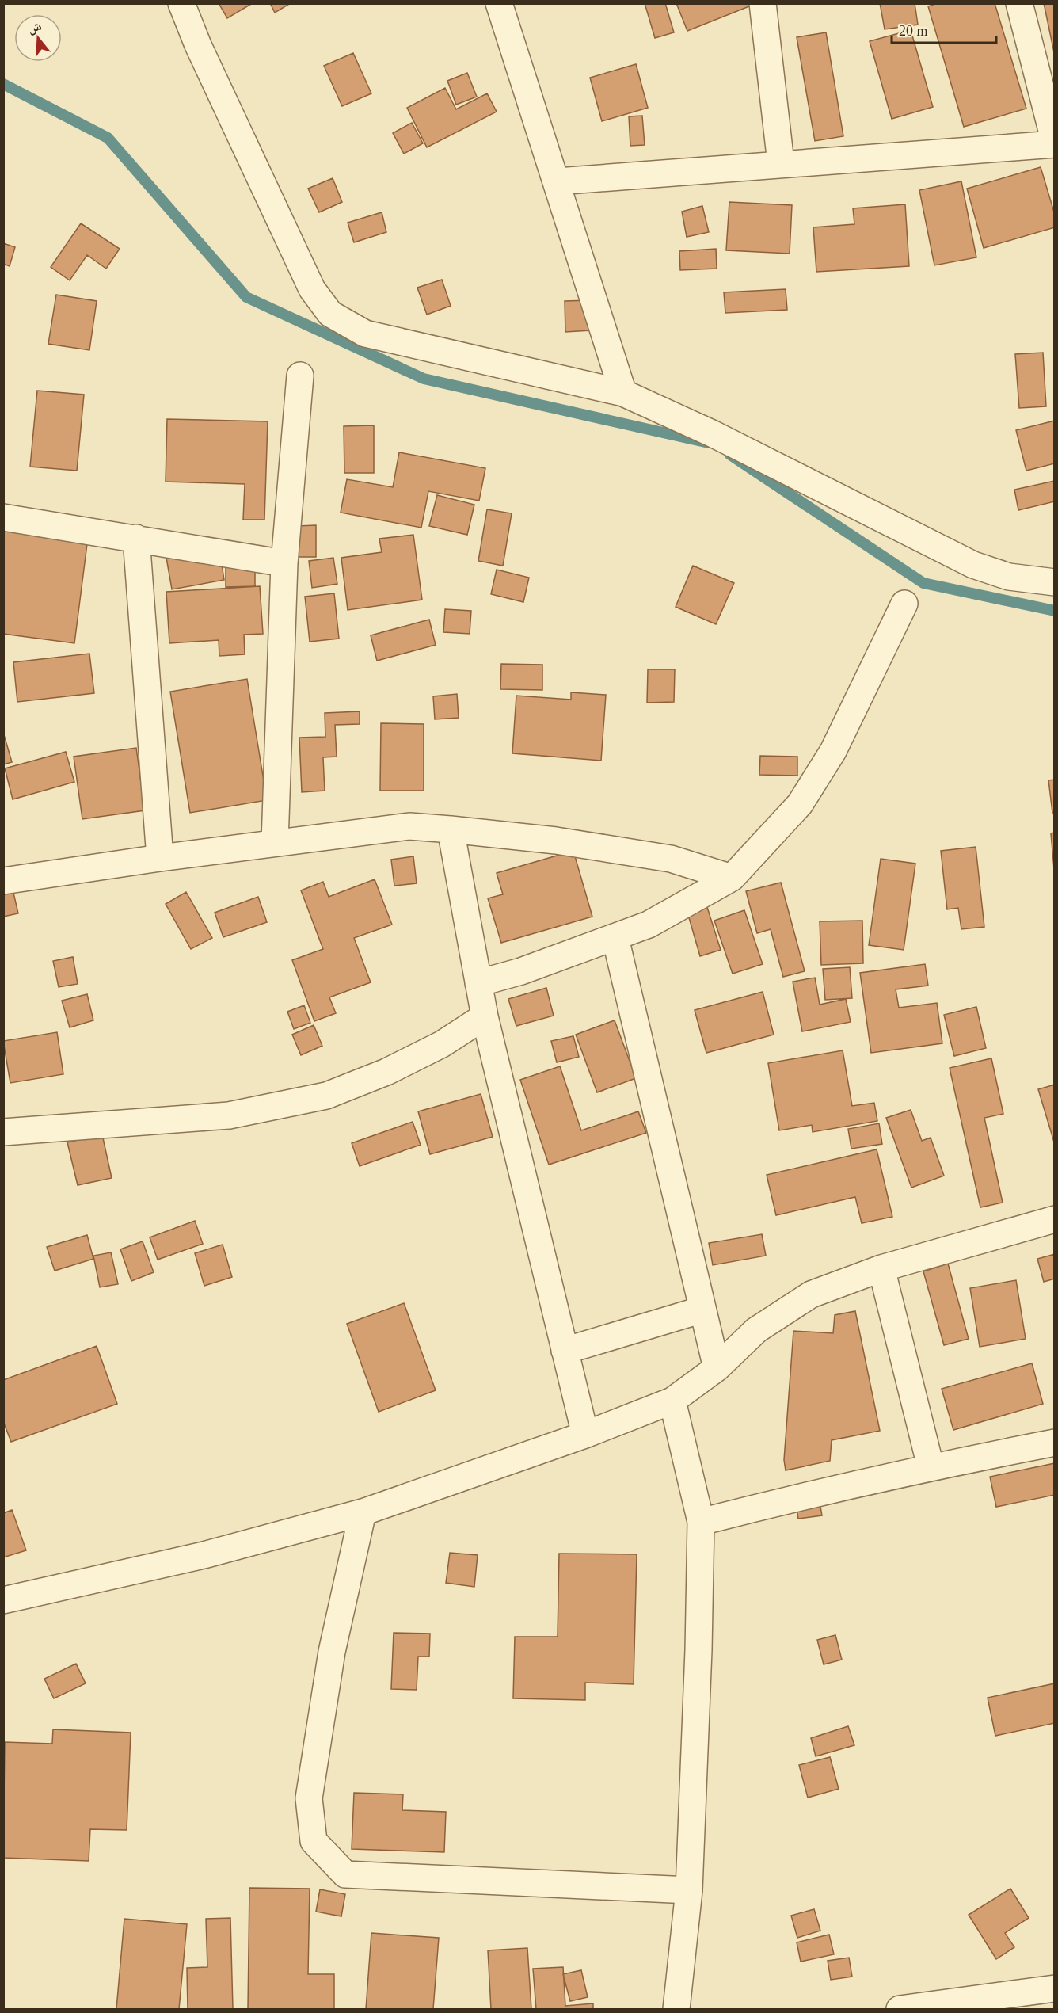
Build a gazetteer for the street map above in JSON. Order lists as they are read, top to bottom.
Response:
{
  "scale_bar": "20 m",
  "north": "top"
}
